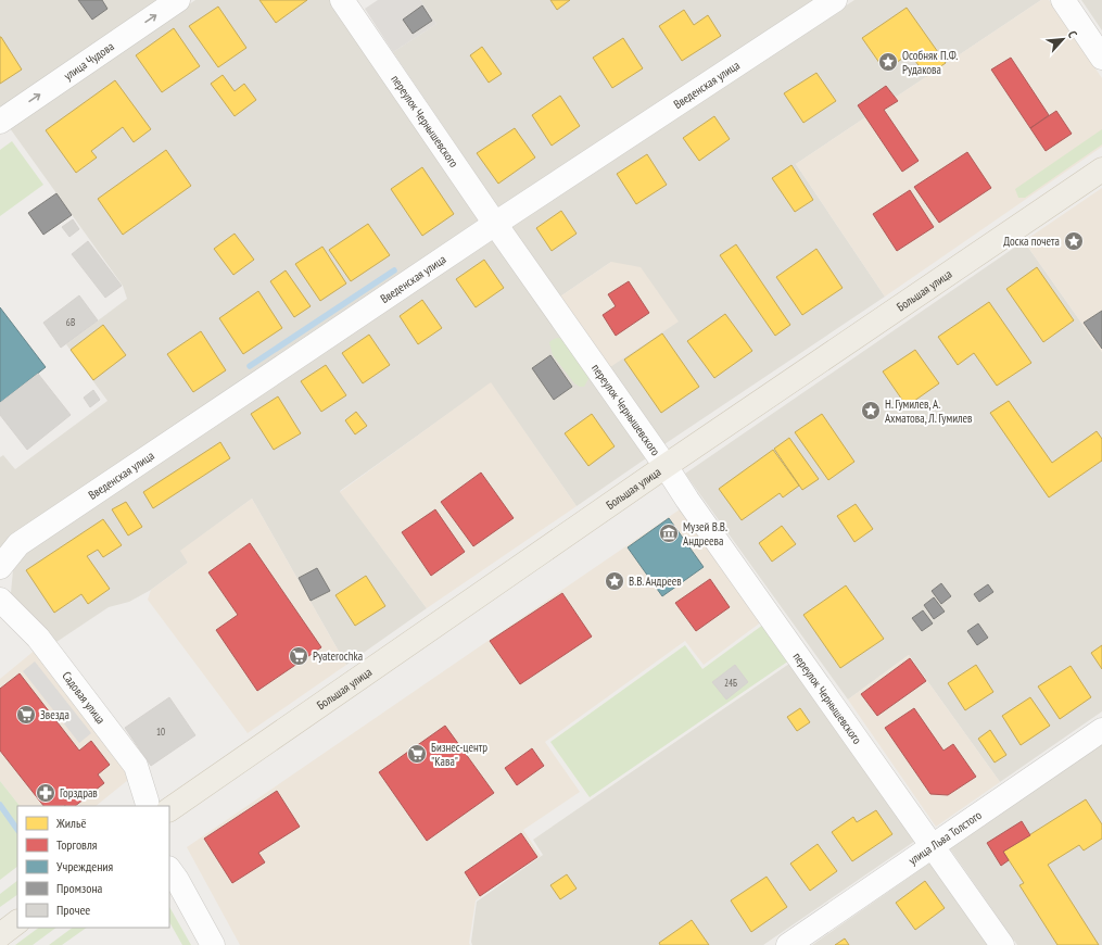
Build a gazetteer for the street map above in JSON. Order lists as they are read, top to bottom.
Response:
{
  "streets": {
    "main road": ["Большая улица"],
    "street": [
      "улица Чудова",
      "Введенская улица",
      "переулок Чернышевского",
      "Садовая улица",
      "улица Льва Толстого"
    ]
  },
  "crossings": [
    ["Введенская улица", "переулок Чернышевского"],
    ["переулок Чернышевского", "Большая улица"],
    ["переулок Чернышевского", "улица Льва Толстого"]
  ],
  "one_way": ["улица Чудова"],
  "places": {
    "place": [
      "Особняк П.Ф. Рудакова",
      "Доска почета",
      "Н. Гумилев, А. Ахматова, Л. Гумилев",
      "В.В. Андреев"
    ],
    "museum": ["Музей В.В. Андреева"],
    "supermarket": ["Pyaterochka", "Звезда", "Бизнес-центр \"Кава\""],
    "pharmacy": ["Горздрав"]
  },
  "house_numbers": ["6В", "24Б", "10"],
  "legend": [
    "Жильё",
    "Торговля",
    "Учреждения",
    "Промзона",
    "Прочее"
  ],
  "north": "top right"
}
